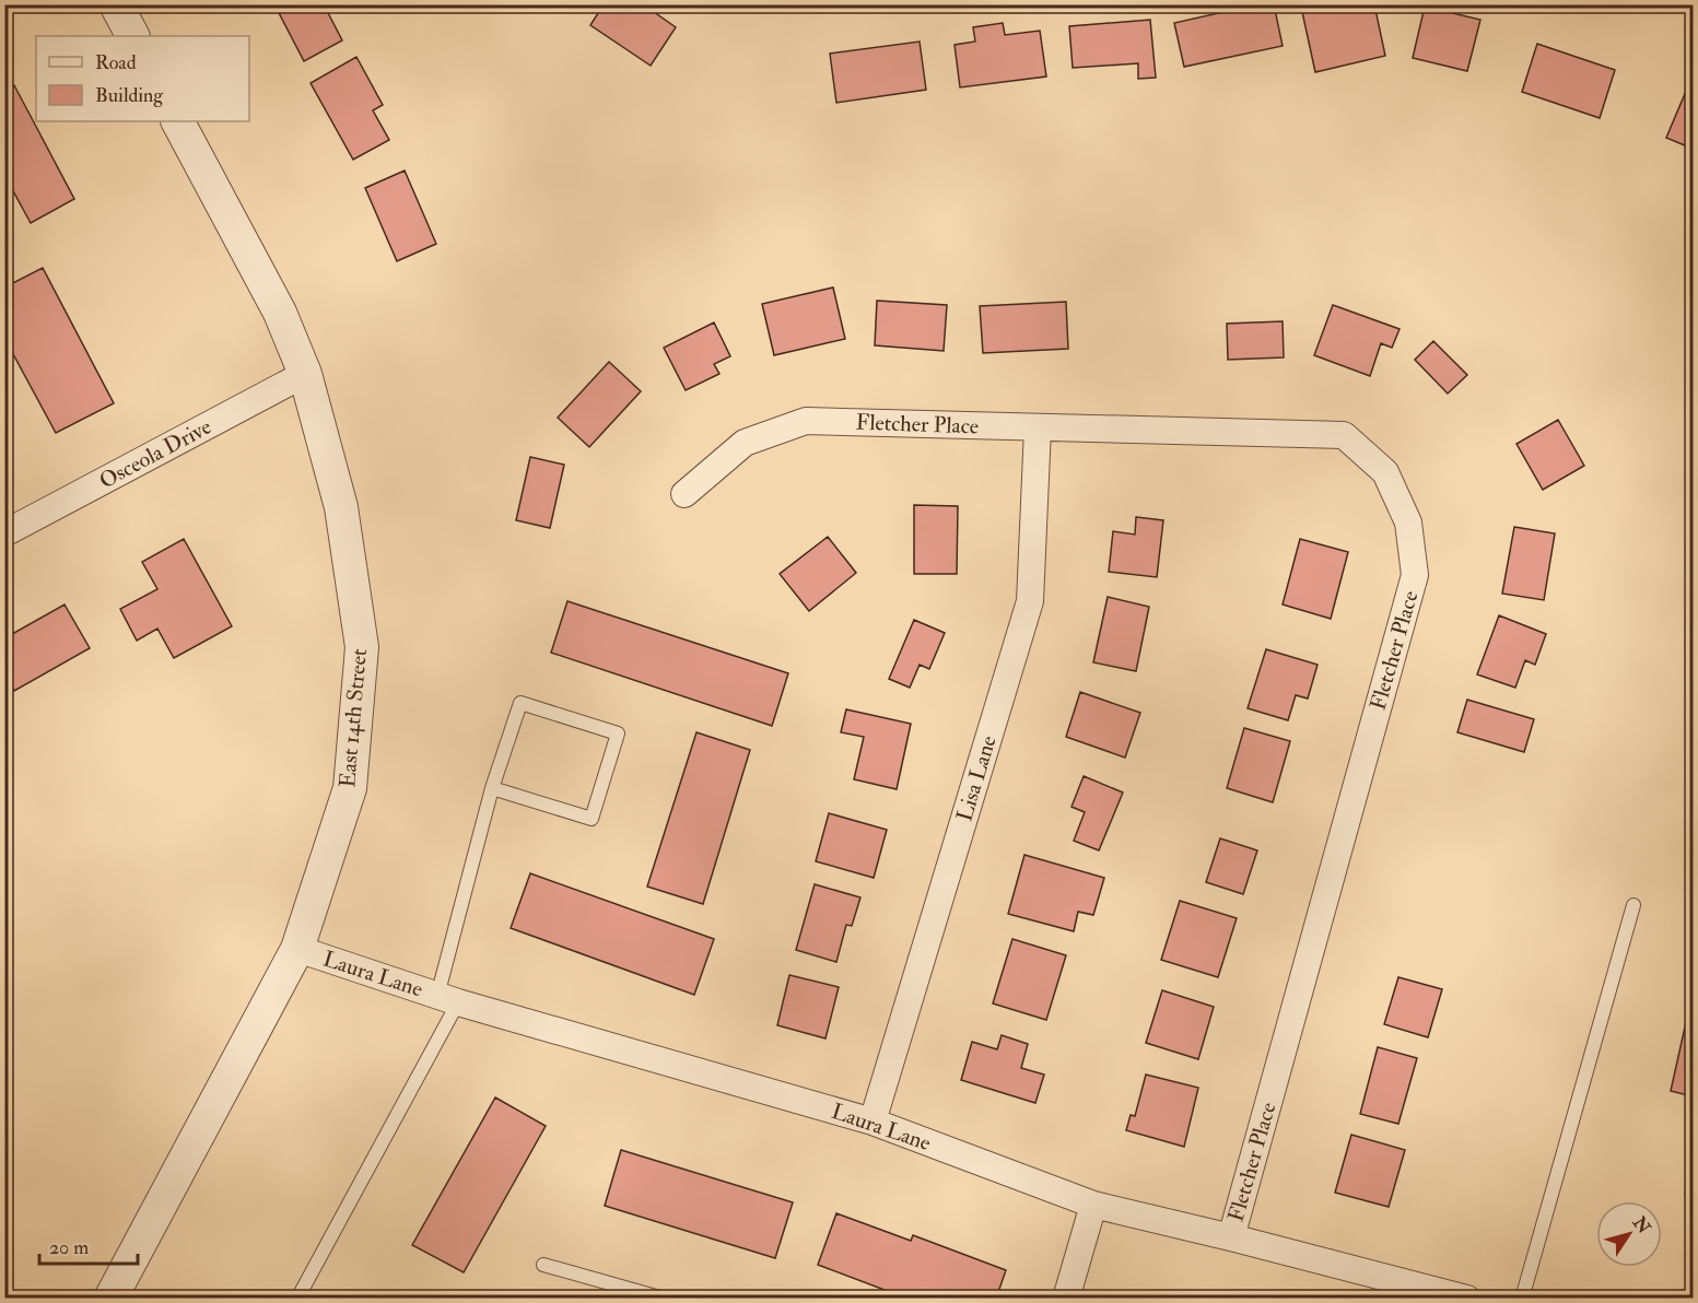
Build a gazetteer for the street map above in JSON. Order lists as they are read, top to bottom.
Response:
{
  "streets": {
    "street": [
      "Fletcher Place",
      "Osceola Drive",
      "East 14th Street",
      "Lisa Lane",
      "Laura Lane"
    ]
  },
  "crossings": [
    ["Fletcher Place", "Lisa Lane"],
    ["Fletcher Place", "Laura Lane"],
    ["Osceola Drive", "East 14th Street"],
    ["East 14th Street", "Laura Lane"],
    ["Lisa Lane", "Laura Lane"]
  ],
  "legend": ["Road", "Building"],
  "scale_bar": "20 m",
  "north": "top right"
}
